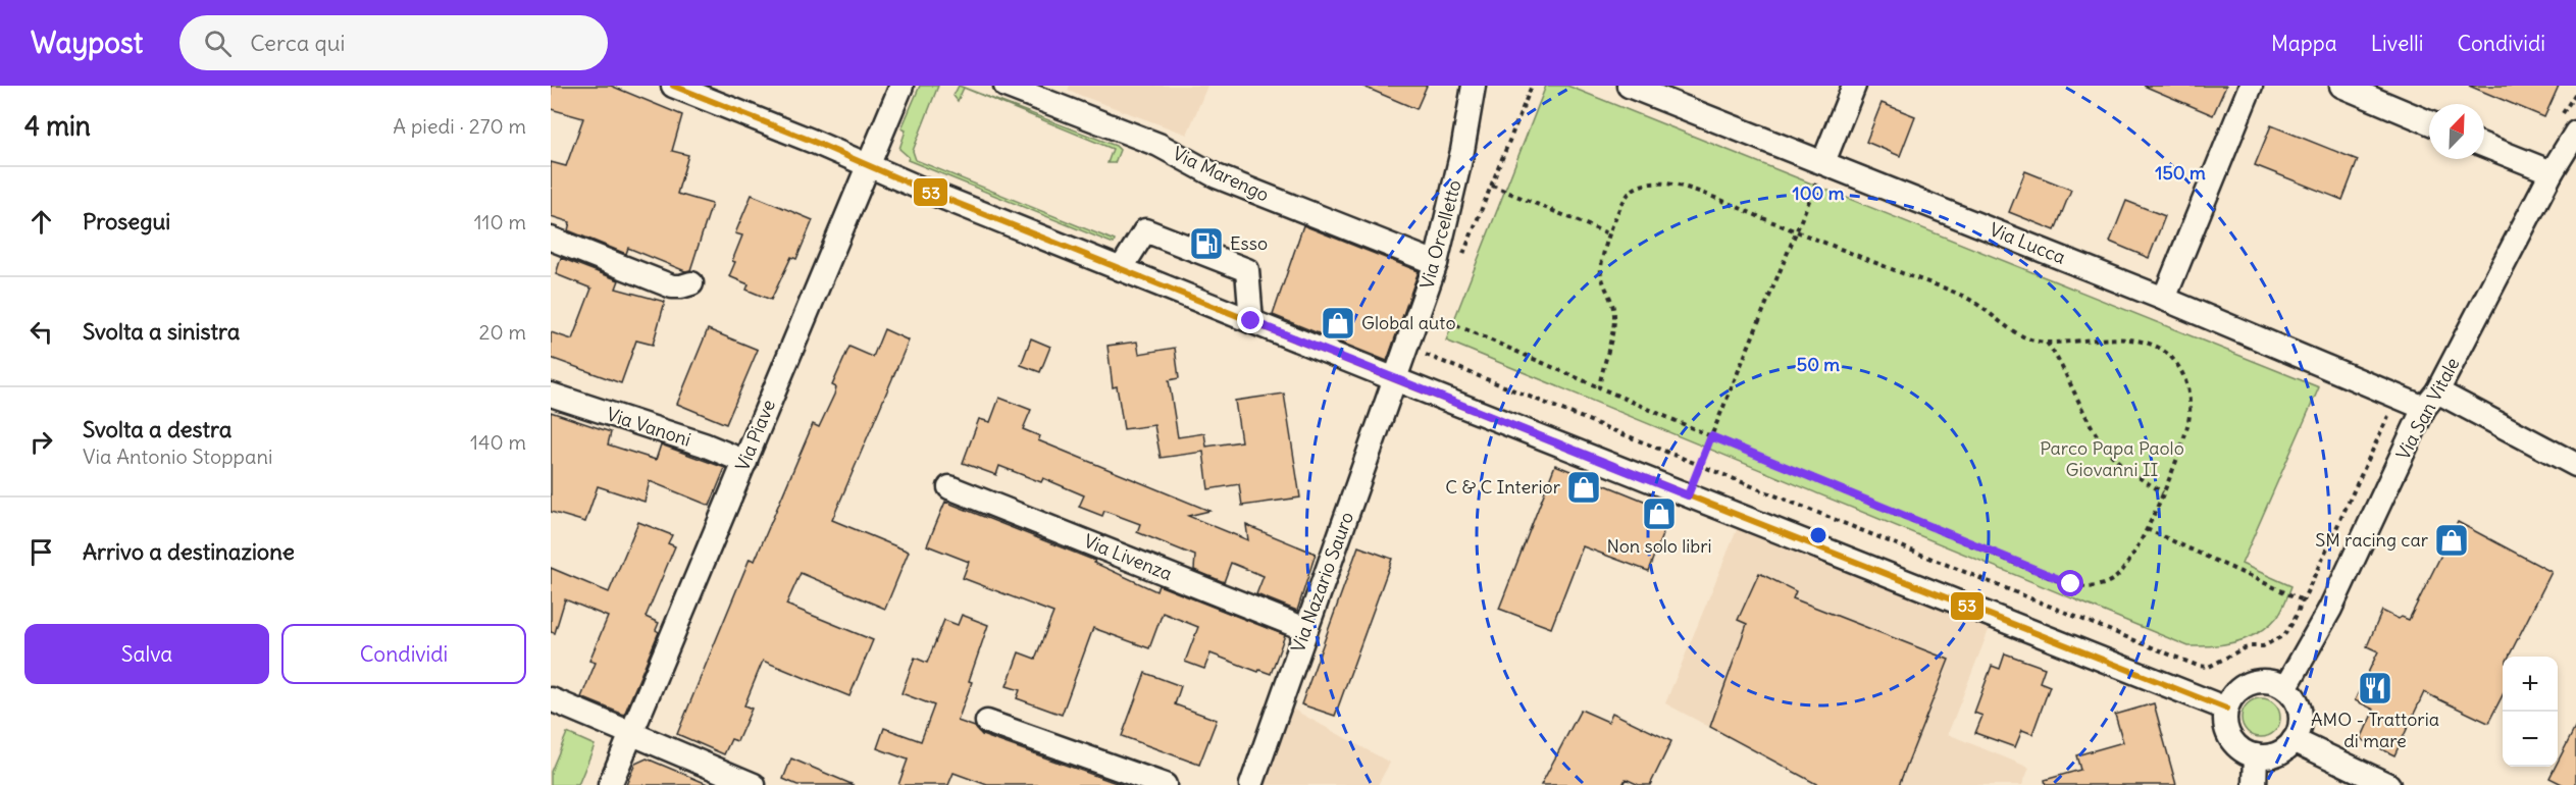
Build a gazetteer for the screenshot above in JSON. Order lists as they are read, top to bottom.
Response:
{
  "streets": {
    "street": [
      "Via Marengo",
      "Via Orcelletto",
      "Via Lucca",
      "Via San Vitale",
      "Via Vanoni",
      "Via Piave",
      "Via Livenza",
      "Via Nazario Sauro"
    ]
  },
  "crossings": [
    ["Via Marengo", "Via Orcelletto"],
    ["Via Orcelletto", "Via Nazario Sauro"],
    ["Via Lucca", "Via San Vitale"],
    ["Via Vanoni", "Via Piave"],
    ["Via Livenza", "Via Nazario Sauro"]
  ],
  "parks": ["Parco Papa Paolo Giovanni II"],
  "places": {
    "fuel station": ["Esso"],
    "shop": [
      "Global auto",
      "C & C Interior",
      "Non solo libri",
      "SM racing car"
    ],
    "restaurant": ["AMO - Trattoria di mare"]
  },
  "lines": ["transit line 53"],
  "north": "top right",
  "page": {
    "header": "Waypost",
    "search": "Cerca qui",
    "nav": ["Mappa", "Livelli", "Condividi"],
    "heading": ["4 min", "A piedi · 270 m"],
    "list": [
      ["Prosegui", "110 m"],
      ["Svolta a sinistra", "20 m"],
      ["Svolta a destra", "Via Antonio Stoppani", "140 m"],
      "Arrivo a destinazione"
    ],
    "buttons": ["Salva", "Condividi"],
    "map_buttons": ["+", "−"]
  },
  "rings": ["150 m", "100 m", "50 m"]
}
